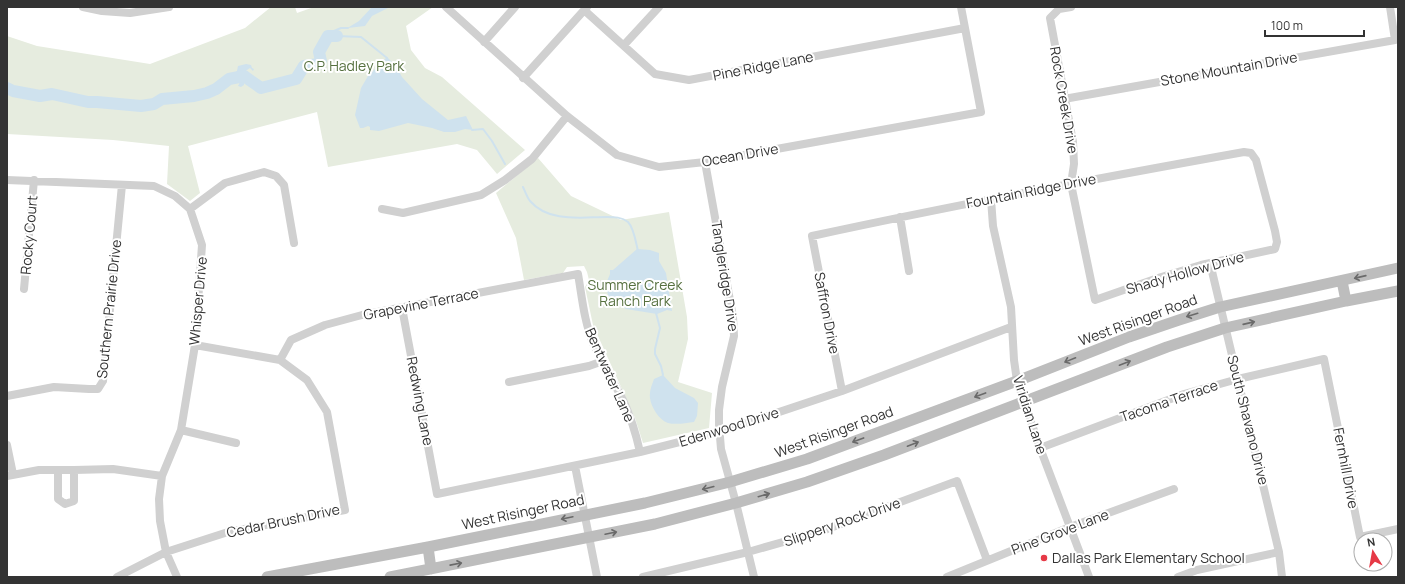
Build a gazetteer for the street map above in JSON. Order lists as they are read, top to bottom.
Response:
{
  "streets": {
    "main road": ["West Risinger Road"],
    "street": [
      "Pine Ridge Lane",
      "Stone Mountain Drive",
      "Rock Creek Drive",
      "Ocean Drive",
      "Fountain Ridge Drive",
      "Rocky Court",
      "Shady Hollow Drive",
      "Tangleridge Drive",
      "Whisper Drive",
      "Grapevine Terrace",
      "Southern Prairie Drive",
      "Saffron Drive",
      "Bentwater Lane",
      "Redwing Lane",
      "Tacoma Terrace",
      "Viridian Lane",
      "South Shavano Drive",
      "Edenwood Drive",
      "Fernhill Drive",
      "Cedar Brush Drive",
      "Slippery Rock Drive",
      "Pine Grove Lane"
    ]
  },
  "crossings": [
    ["Pine Ridge Lane", "Ocean Drive"],
    ["Stone Mountain Drive", "Rock Creek Drive"],
    ["Rock Creek Drive", "Fountain Ridge Drive"],
    ["Rock Creek Drive", "Shady Hollow Drive"],
    ["Ocean Drive", "Tangleridge Drive"],
    ["Fountain Ridge Drive", "Shady Hollow Drive"],
    ["Fountain Ridge Drive", "Saffron Drive"],
    ["Fountain Ridge Drive", "Viridian Lane"],
    ["Shady Hollow Drive", "South Shavano Drive"],
    ["Tangleridge Drive", "West Risinger Road"],
    ["Tangleridge Drive", "Edenwood Drive"],
    ["Tangleridge Drive", "Slippery Rock Drive"],
    ["Whisper Drive", "Cedar Brush Drive"],
    ["Grapevine Terrace", "Bentwater Lane"],
    ["Grapevine Terrace", "Redwing Lane"],
    ["Grapevine Terrace", "Cedar Brush Drive"],
    ["Saffron Drive", "Edenwood Drive"],
    ["West Risinger Road", "Viridian Lane"],
    ["West Risinger Road", "South Shavano Drive"],
    ["Bentwater Lane", "Edenwood Drive"],
    ["Redwing Lane", "Edenwood Drive"],
    ["Tacoma Terrace", "Viridian Lane"],
    ["Tacoma Terrace", "South Shavano Drive"],
    ["Tacoma Terrace", "Fernhill Drive"],
    ["Viridian Lane", "Edenwood Drive"],
    ["Viridian Lane", "Pine Grove Lane"],
    ["Slippery Rock Drive", "Pine Grove Lane"]
  ],
  "parks": ["C.P. Hadley Park", "Summer Creek Ranch Park"],
  "places": ["Dallas Park Elementary School"],
  "scale_bar": "100 m",
  "north": "top"
}
